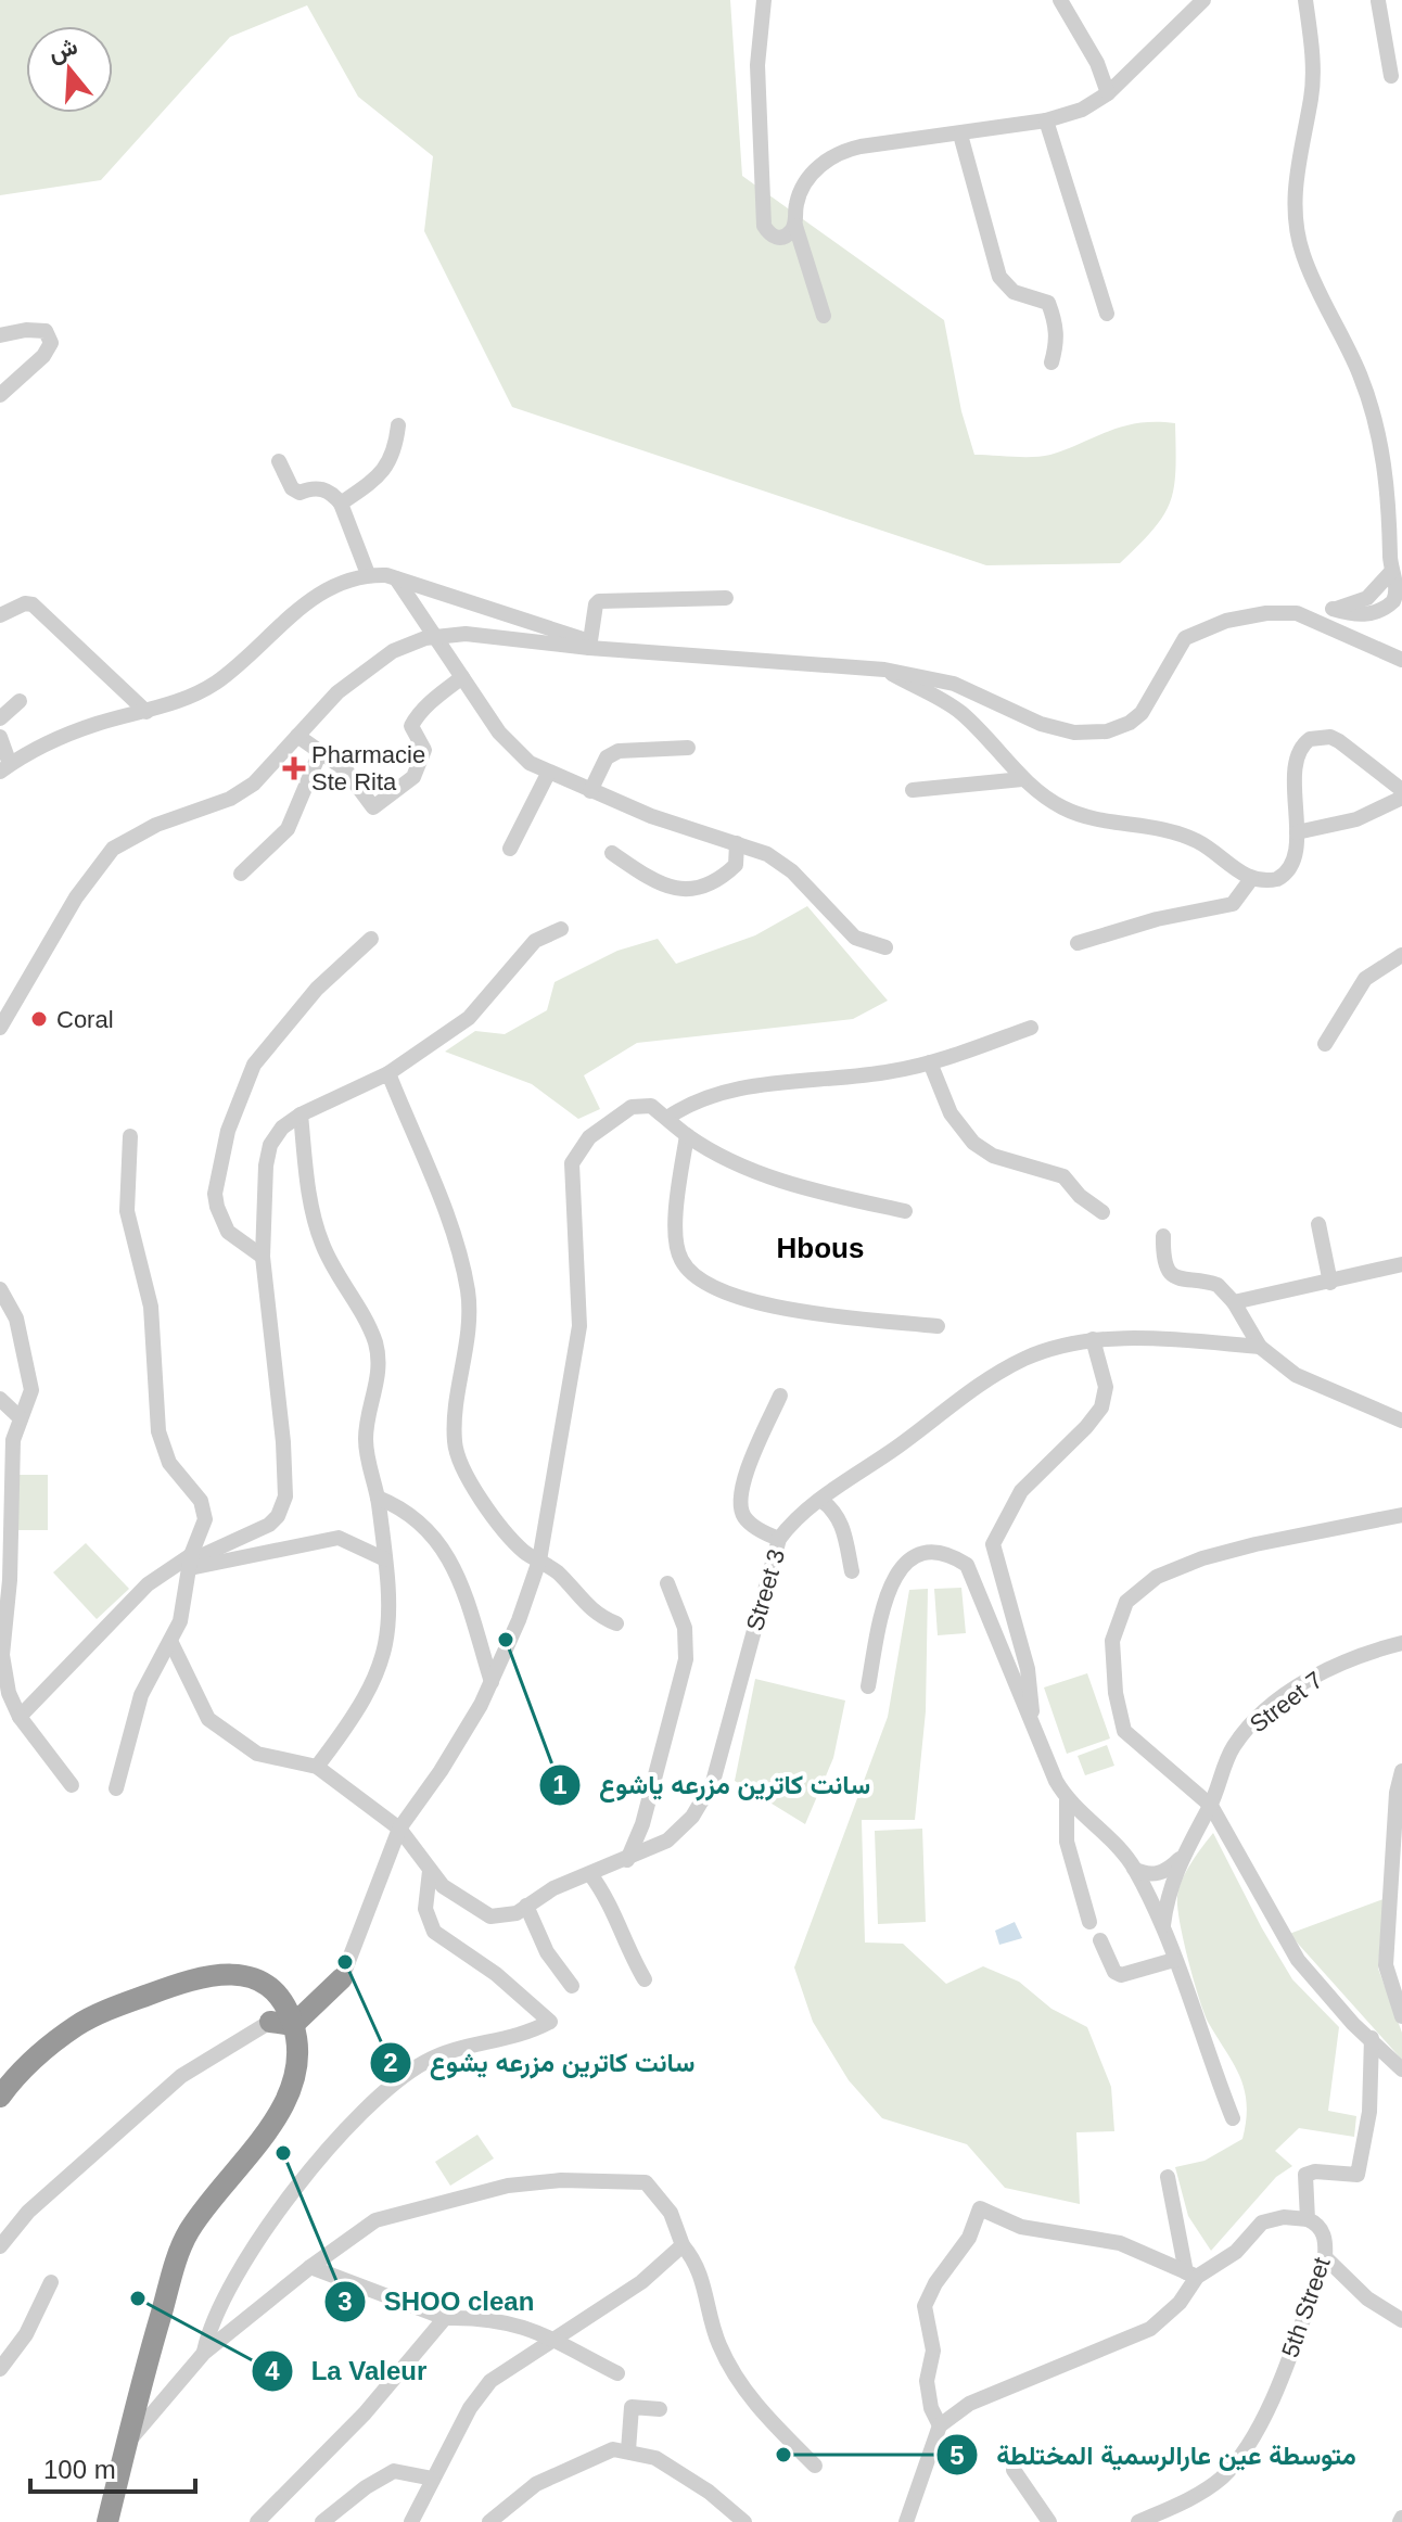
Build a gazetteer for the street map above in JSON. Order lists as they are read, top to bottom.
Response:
{
  "streets": {
    "street": ["Street 3", "Street 7", "5th Street"]
  },
  "districts": ["Hbous"],
  "places": {
    "health": ["Pharmacie Ste Rita"],
    "other": [
      "Coral",
      "سانت كاترين مزرعه ياشوع",
      "سانت كاترين مزرعه يشوع",
      "SHOO clean",
      "La Valeur",
      "متوسطة عين عارالرسمية المختلطة"
    ]
  },
  "scale_bar": "100 m",
  "north": "top"
}
